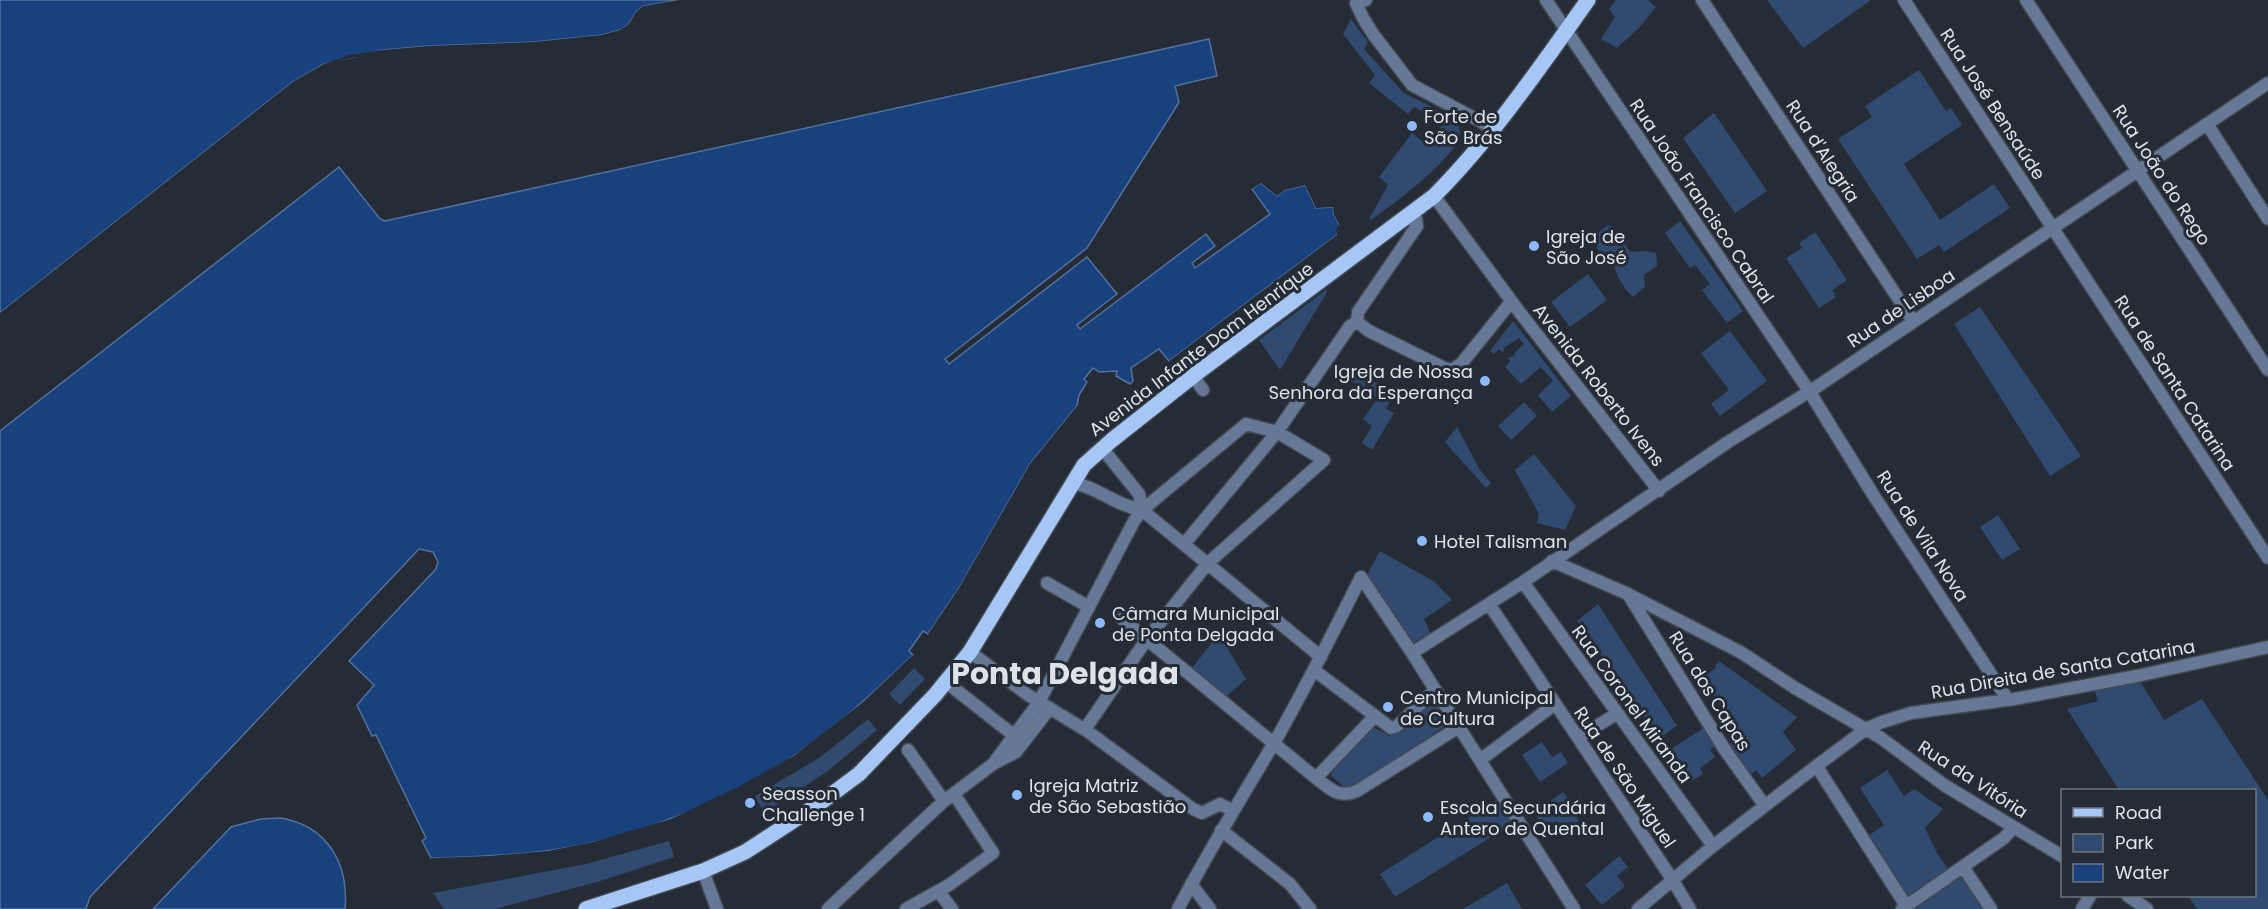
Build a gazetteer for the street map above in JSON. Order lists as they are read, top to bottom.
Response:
{
  "streets": {
    "main road": ["Avenida Infante Dom Henrique"],
    "street": [
      "Rua José Bensaúde",
      "Rua d'Alegria",
      "Rua João do Rego",
      "Rua João Francisco Cabral",
      "Rua de Lisboa",
      "Rua de Santa Catarina",
      "Avenida Roberto Ivens",
      "Rua de Vila Nova",
      "Rua Direita de Santa Catarina",
      "Rua dos Capas",
      "Rua Coronel Miranda",
      "Rua de São Miguel",
      "Rua da Vitória"
    ]
  },
  "crossings": [
    ["Rua José Bensaúde", "Rua de Lisboa"],
    ["Rua José Bensaúde", "Rua de Santa Catarina"],
    ["Rua d'Alegria", "Rua de Lisboa"],
    ["Rua João do Rego", "Rua de Lisboa"],
    ["Rua João Francisco Cabral", "Rua de Lisboa"],
    ["Rua João Francisco Cabral", "Avenida Infante Dom Henrique"],
    ["Rua João Francisco Cabral", "Rua de Vila Nova"],
    ["Rua de Lisboa", "Rua de Santa Catarina"],
    ["Rua de Lisboa", "Avenida Roberto Ivens"],
    ["Rua de Lisboa", "Rua de Vila Nova"],
    ["Rua de Lisboa", "Rua Coronel Miranda"],
    ["Rua de Lisboa", "Rua de São Miguel"],
    ["Rua de Lisboa", "Rua da Vitória"],
    ["Avenida Infante Dom Henrique", "Avenida Roberto Ivens"],
    ["Rua de Vila Nova", "Rua Direita de Santa Catarina"],
    ["Rua Direita de Santa Catarina", "Rua dos Capas"],
    ["Rua Direita de Santa Catarina", "Rua Coronel Miranda"],
    ["Rua Direita de Santa Catarina", "Rua de São Miguel"],
    ["Rua Direita de Santa Catarina", "Rua da Vitória"],
    ["Rua dos Capas", "Rua da Vitória"]
  ],
  "districts": ["Ponta Delgada"],
  "places": [
    "Forte de São Brás",
    "Igreja de São José",
    "Igreja de Nossa Senhora da Esperança",
    "Hotel Talisman",
    "Câmara Municipal de Ponta Delgada",
    "Centro Municipal de Cultura",
    "Igreja Matriz de São Sebastião",
    "Seasson Challenge 1",
    "Escola Secundária Antero de Quental"
  ],
  "legend": ["Road", "Park", "Water"]
}
